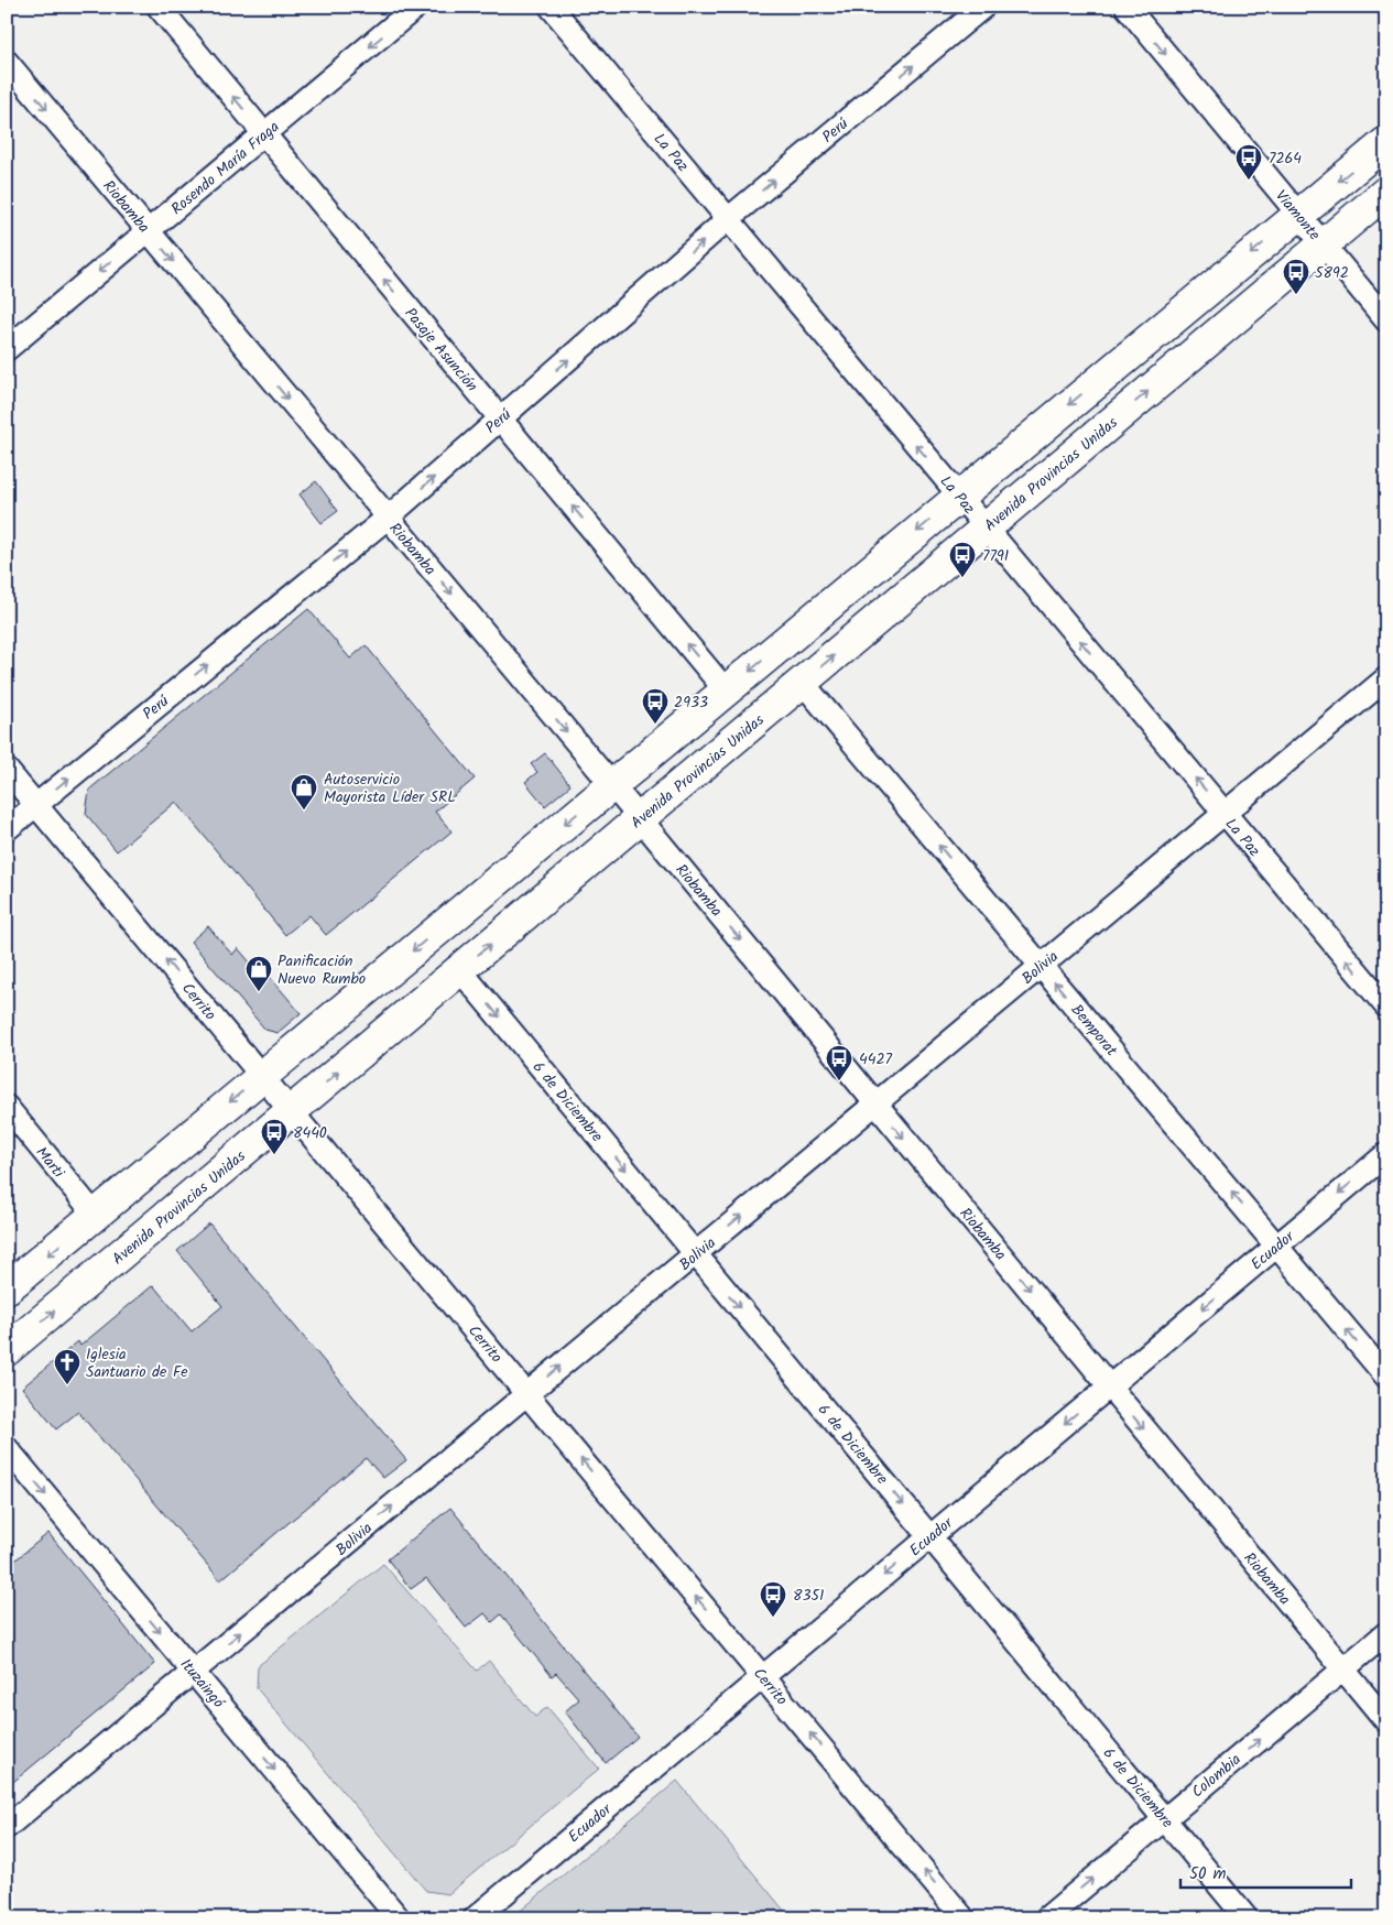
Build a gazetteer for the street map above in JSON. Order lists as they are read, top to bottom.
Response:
{
  "streets": {
    "main road": ["Avenida Provincias Unidas"],
    "street": [
      "Perú",
      "La Paz",
      "Rosendo María Fraga",
      "Riobamba",
      "Viamonte",
      "Pasaje Asunción",
      "Bolivia",
      "Cerrito",
      "Bemporat",
      "6 de Diciembre",
      "Marti",
      "Ecuador",
      "Ituzaingó",
      "Colombia"
    ]
  },
  "crossings": [
    ["Perú", "La Paz"],
    ["Perú", "Riobamba"],
    ["Perú", "Pasaje Asunción"],
    ["Perú", "Cerrito"],
    ["La Paz", "Avenida Provincias Unidas"],
    ["La Paz", "Bolivia"],
    ["Rosendo María Fraga", "Riobamba"],
    ["Rosendo María Fraga", "Pasaje Asunción"],
    ["Riobamba", "Avenida Provincias Unidas"],
    ["Riobamba", "Bolivia"],
    ["Riobamba", "Ecuador"],
    ["Riobamba", "Colombia"],
    ["Viamonte", "Avenida Provincias Unidas"],
    ["Avenida Provincias Unidas", "Cerrito"],
    ["Avenida Provincias Unidas", "Bemporat"],
    ["Avenida Provincias Unidas", "6 de Diciembre"],
    ["Bolivia", "Cerrito"],
    ["Bolivia", "Bemporat"],
    ["Bolivia", "6 de Diciembre"],
    ["Bolivia", "Ituzaingó"],
    ["Cerrito", "Ecuador"],
    ["Bemporat", "Ecuador"],
    ["6 de Diciembre", "Ecuador"],
    ["6 de Diciembre", "Colombia"]
  ],
  "one_way": [
    "Perú",
    "La Paz",
    "Rosendo María Fraga",
    "Riobamba",
    "Viamonte",
    "Pasaje Asunción",
    "Bolivia",
    "Cerrito",
    "Bemporat",
    "6 de Diciembre",
    "Ecuador",
    "Ituzaingó",
    "Colombia"
  ],
  "places": {
    "bus stop": [
      "7264",
      "5892",
      "7791",
      "2933",
      "4427",
      "8440",
      "8351"
    ],
    "shop": ["Autoservicio Mayorista Líder SRL", "Panificación Nuevo Rumbo"],
    "church": ["Iglesia Santuario de Fe"]
  },
  "scale_bar": "50 m"
}
